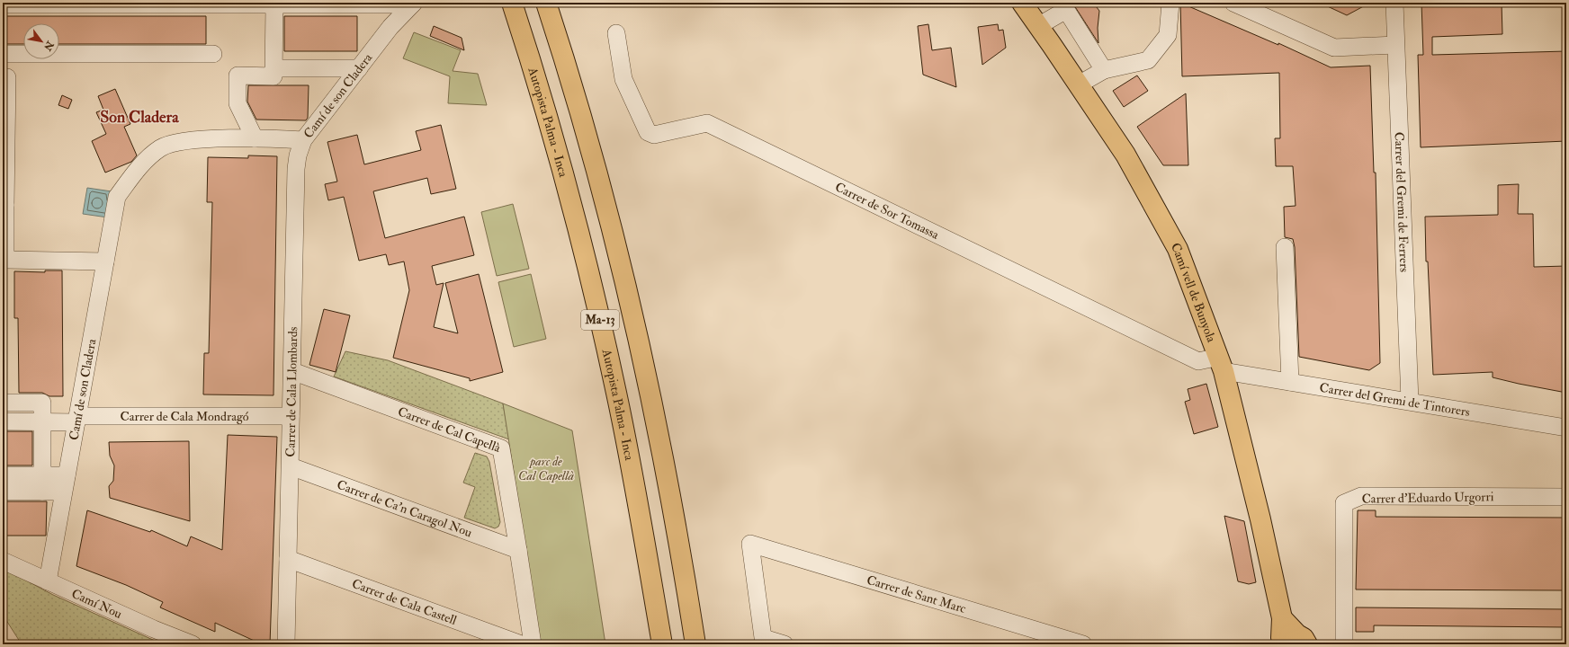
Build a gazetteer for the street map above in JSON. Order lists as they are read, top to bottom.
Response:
{
  "streets": {
    "main road": ["Autopista Palma - Inca", "Camí vell de Bunyola", "Ma-13"],
    "street": [
      "Camí de son Cladera",
      "Carrer del Gremi de Ferrers",
      "Carrer de Sor Tomassa",
      "Carrer de Cala Llombards",
      "Carrer del Gremi de Tintorers",
      "Carrer de Cala Mondragó",
      "Carrer de Cal Capellà",
      "Carrer d'Eduardo Urgorri",
      "Carrer de Ca'n Caragol Nou",
      "Carrer de Sant Marc",
      "Carrer de Cala Castell",
      "Camí Nou"
    ]
  },
  "crossings": [
    ["Camí de son Cladera", "Carrer de Cala Llombards"],
    ["Camí de son Cladera", "Carrer de Cala Mondragó"],
    ["Camí de son Cladera", "Camí Nou"],
    ["Carrer del Gremi de Ferrers", "Carrer del Gremi de Tintorers"],
    ["Carrer de Sor Tomassa", "Camí vell de Bunyola"],
    ["Carrer de Sor Tomassa", "Carrer del Gremi de Tintorers"],
    ["Camí vell de Bunyola", "Carrer del Gremi de Tintorers"],
    ["Carrer de Cala Llombards", "Carrer de Cala Mondragó"],
    ["Carrer de Cala Llombards", "Carrer de Cal Capellà"],
    ["Carrer de Cala Llombards", "Carrer de Ca'n Caragol Nou"],
    ["Carrer de Cala Llombards", "Carrer de Cala Castell"],
    ["Carrer de Cal Capellà", "Carrer de Ca'n Caragol Nou"]
  ],
  "districts": ["Son Cladera"],
  "parks": ["parc de Cal Capellà"],
  "north": "bottom right"
}
